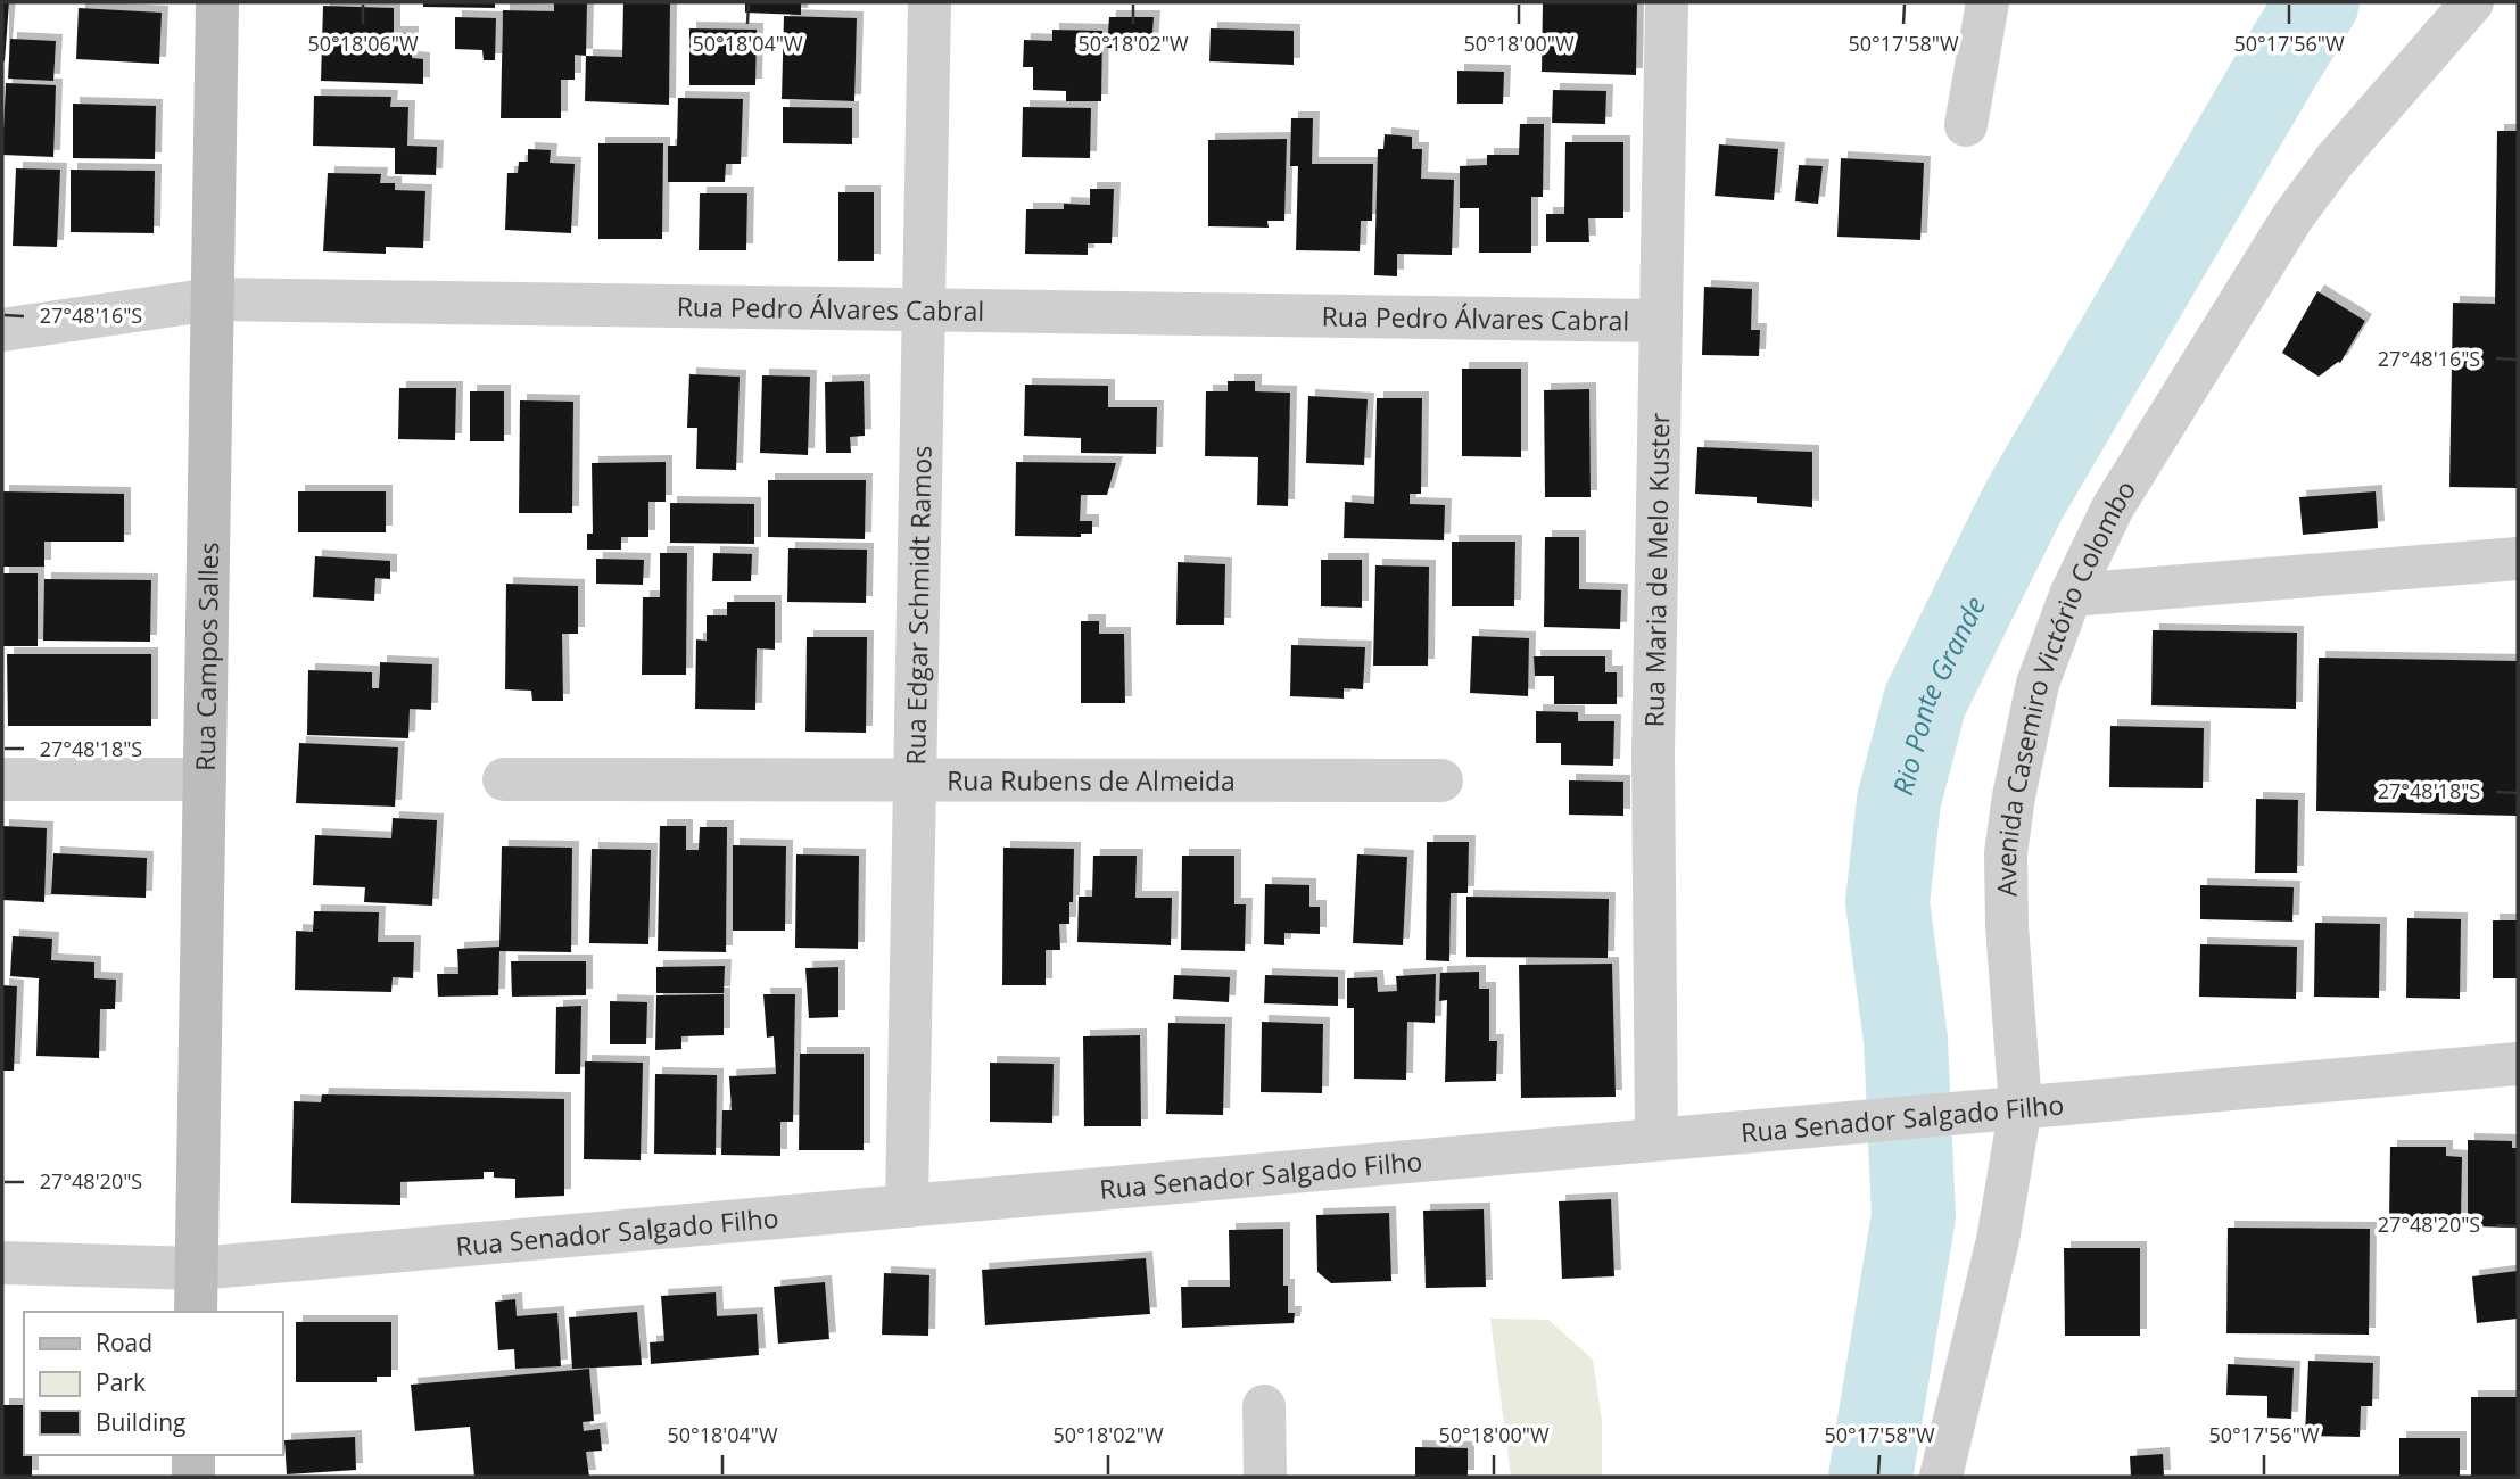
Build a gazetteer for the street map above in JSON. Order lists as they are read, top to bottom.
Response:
{
  "streets": {
    "main road": ["Rua Campos Salles"],
    "street": [
      "Rua Pedro Álvares Cabral",
      "Rua Maria de Melo Kuster",
      "Rua Edgar Schmidt Ramos",
      "Avenida Casemiro Victório Colombo",
      "Rua Rubens de Almeida",
      "Rua Senador Salgado Filho"
    ]
  },
  "crossings": [
    ["Rua Pedro Álvares Cabral", "Rua Maria de Melo Kuster"],
    ["Rua Pedro Álvares Cabral", "Rua Edgar Schmidt Ramos"],
    ["Rua Pedro Álvares Cabral", "Rua Campos Salles"],
    ["Rua Maria de Melo Kuster", "Rua Senador Salgado Filho"],
    ["Rua Edgar Schmidt Ramos", "Rua Rubens de Almeida"],
    ["Rua Edgar Schmidt Ramos", "Rua Senador Salgado Filho"],
    ["Rua Campos Salles", "Rua Senador Salgado Filho"],
    ["Avenida Casemiro Victório Colombo", "Rua Senador Salgado Filho"]
  ],
  "water": ["Rio Ponte Grande"],
  "legend": ["Road", "Park", "Building"],
  "coordinates": [
    "50°18'06\"W",
    "50°18'04\"W",
    "50°18'02\"W",
    "50°18'00\"W",
    "50°17'58\"W",
    "50°17'56\"W",
    "27°48'16\"S",
    "27°48'18\"S",
    "27°48'20\"S"
  ]
}
